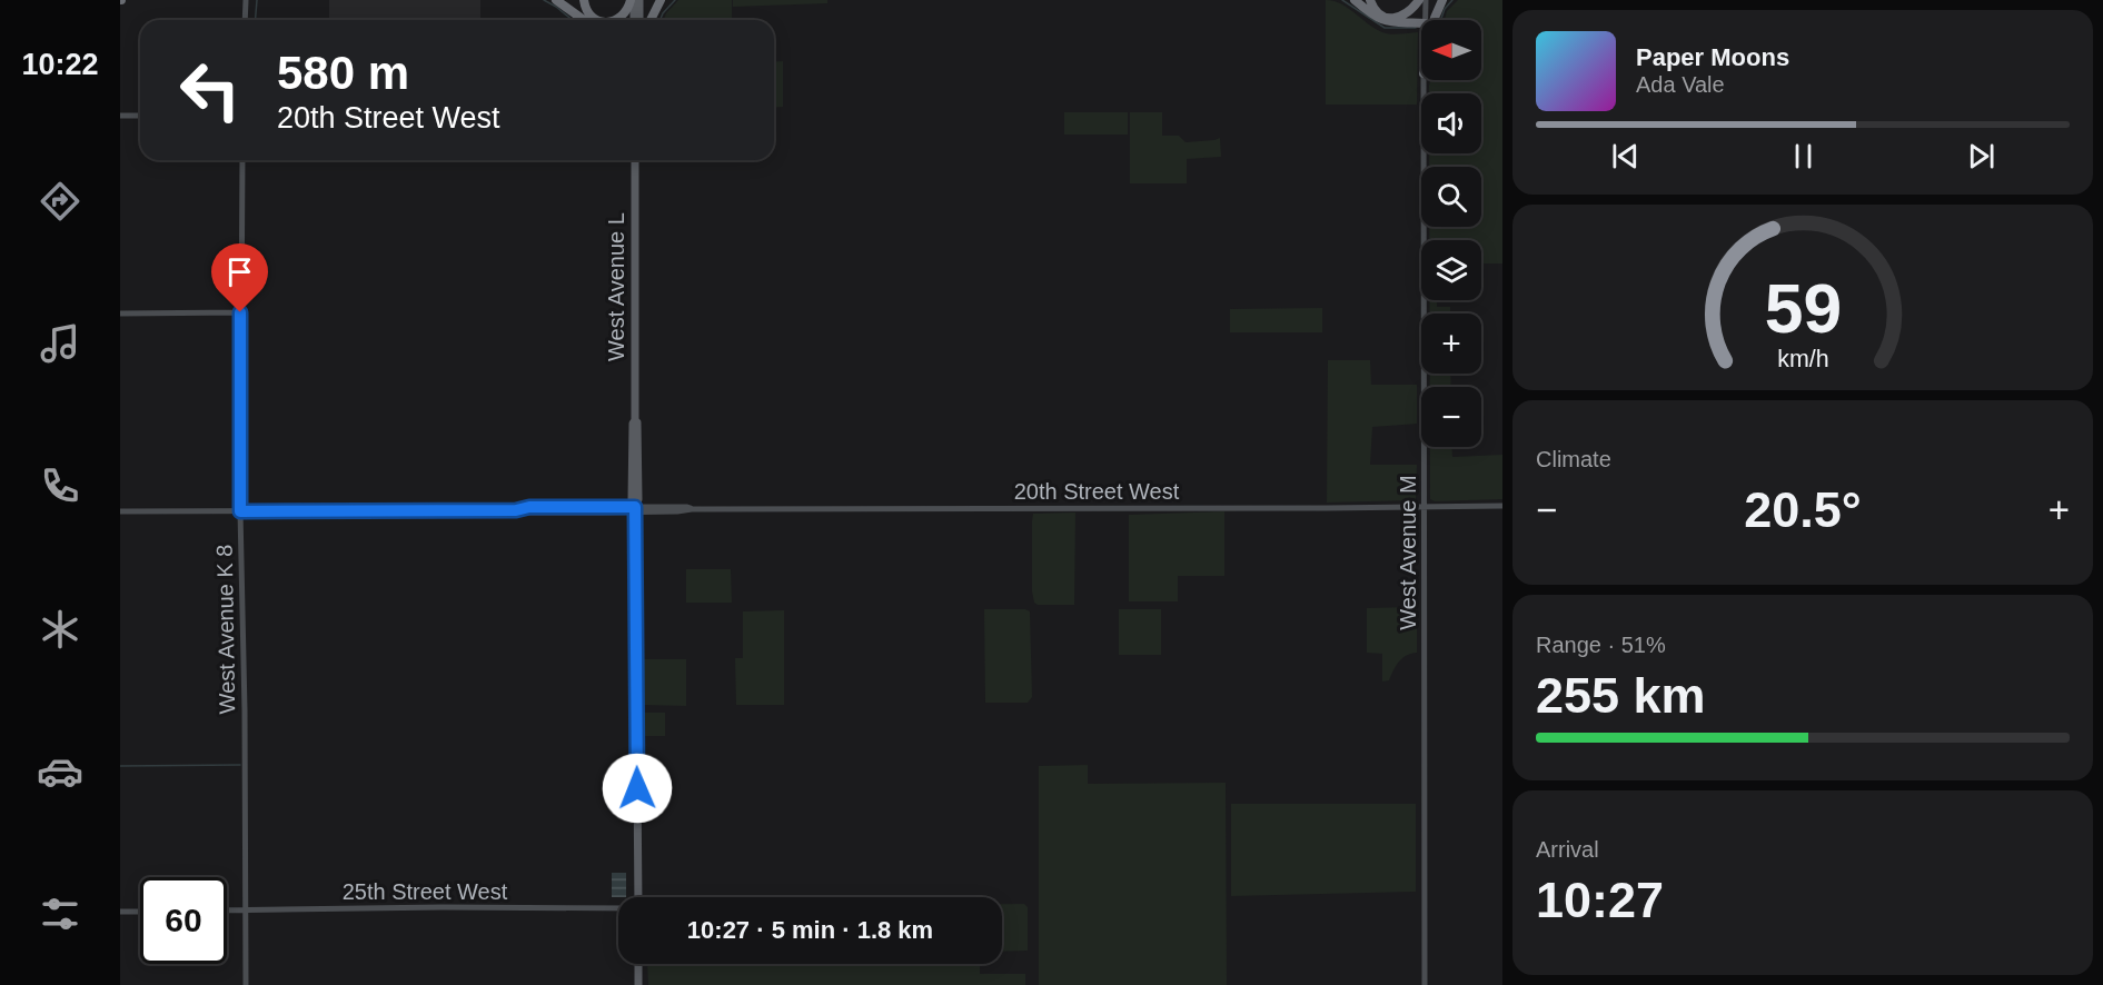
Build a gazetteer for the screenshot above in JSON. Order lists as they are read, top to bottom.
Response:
{
  "streets": {
    "main road": [
      "West Avenue L",
      "20th Street West",
      "West Avenue M",
      "West Avenue K 8",
      "25th Street West"
    ]
  },
  "crossings": [
    ["West Avenue L", "20th Street West"],
    ["20th Street West", "West Avenue M"],
    ["20th Street West", "West Avenue K 8"],
    ["West Avenue K 8", "25th Street West"]
  ],
  "north": "left",
  "page": {
    "tabs": "10:22",
    "map_buttons": ["+", "−"],
    "turn": ["580 m", "20th Street West"],
    "song": ["Paper Moons", "Ada Vale"],
    "tile": [
      "Climate",
      ["Range · 51%", "255 km"],
      ["Arrival", "10:27"]
    ],
    "heat": ["−", "20.5°", "+"],
    "limit": "60",
    "trip": "10:27 · 5 min · 1.8 km",
    "gauge": ["59", "km/h"]
  }
}
